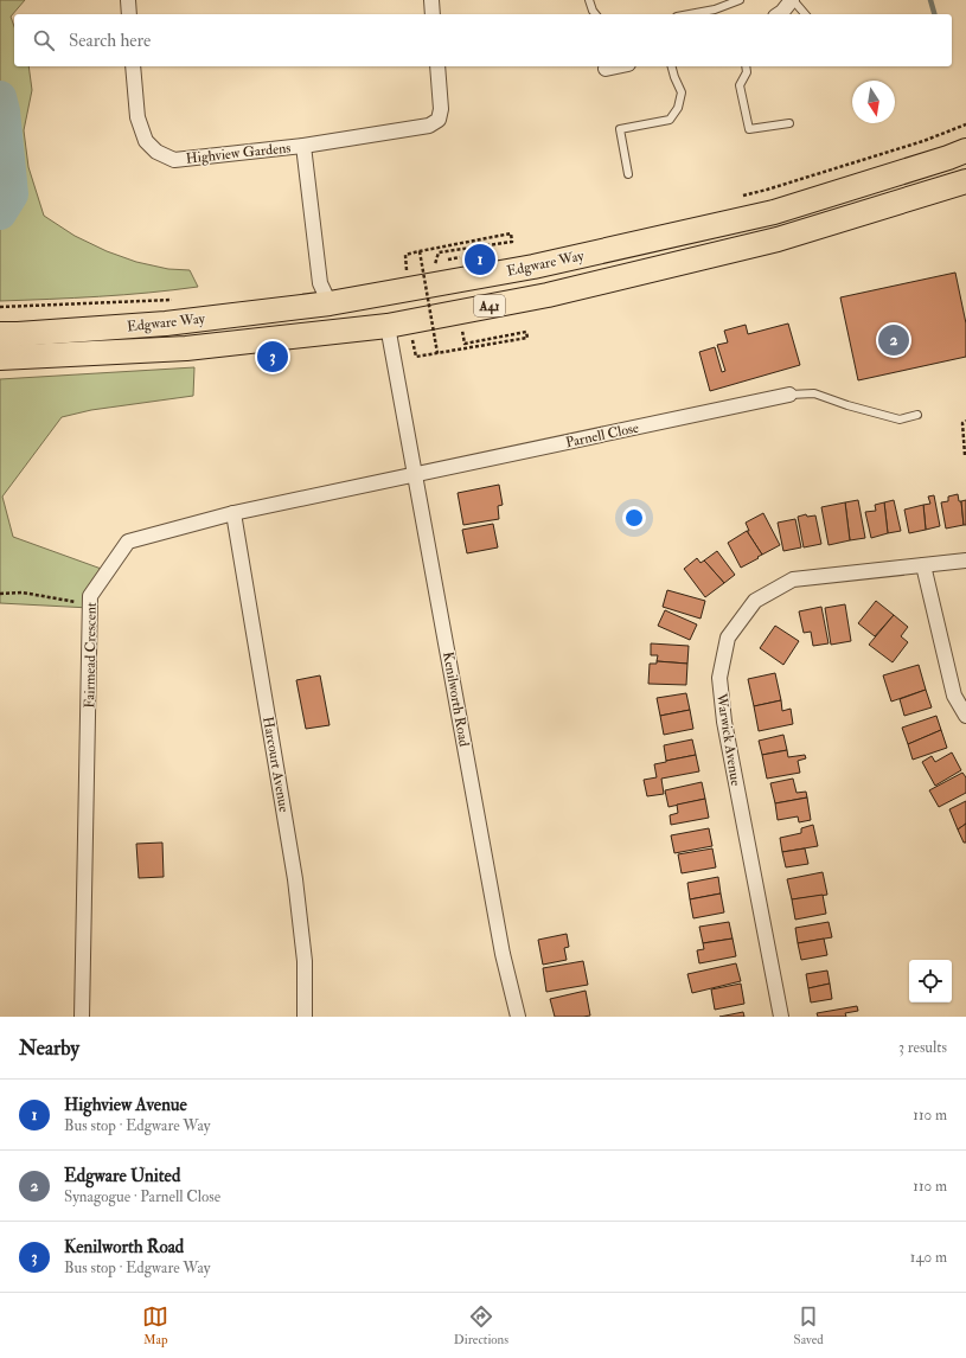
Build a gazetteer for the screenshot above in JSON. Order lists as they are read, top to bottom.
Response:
{
  "streets": {
    "highway": ["Edgware Way", "A41"],
    "street": [
      "Highview Gardens",
      "Parnell Close",
      "Fairmead Crescent",
      "Kenilworth Road",
      "Warwick Avenue",
      "Harcourt Avenue"
    ]
  },
  "crossings": [
    ["Edgware Way", "Kenilworth Road"],
    ["Parnell Close", "Fairmead Crescent"],
    ["Parnell Close", "Kenilworth Road"],
    ["Fairmead Crescent", "Kenilworth Road"],
    ["Fairmead Crescent", "Harcourt Avenue"]
  ],
  "north": "bottom",
  "page": {
    "search": "Search here",
    "pins": ["1", "2", "3"],
    "heading": ["Nearby", "3 results"],
    "list": [
      {
        "mark": "1",
        "name": "Highview Avenue",
        "note": "Bus stop · Edgware Way",
        "value": "110 m"
      },
      {
        "mark": "2",
        "name": "Edgware United",
        "note": "Synagogue · Parnell Close",
        "value": "110 m"
      },
      {
        "mark": "3",
        "name": "Kenilworth Road",
        "note": "Bus stop · Edgware Way",
        "value": "140 m"
      }
    ],
    "nav": ["Map", "Directions", "Saved"]
  }
}
